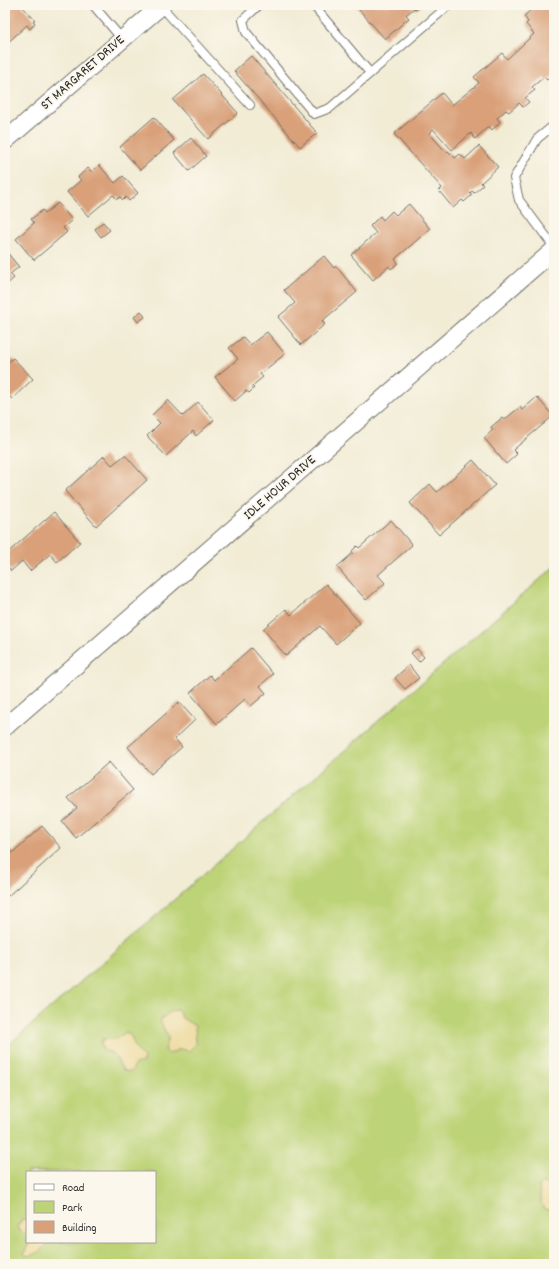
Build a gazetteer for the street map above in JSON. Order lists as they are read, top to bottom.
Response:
{
  "streets": {
    "street": ["ST MARGARET DRIVE", "IDLE HOUR DRIVE"]
  },
  "legend": ["Road", "Park", "Building"]
}
